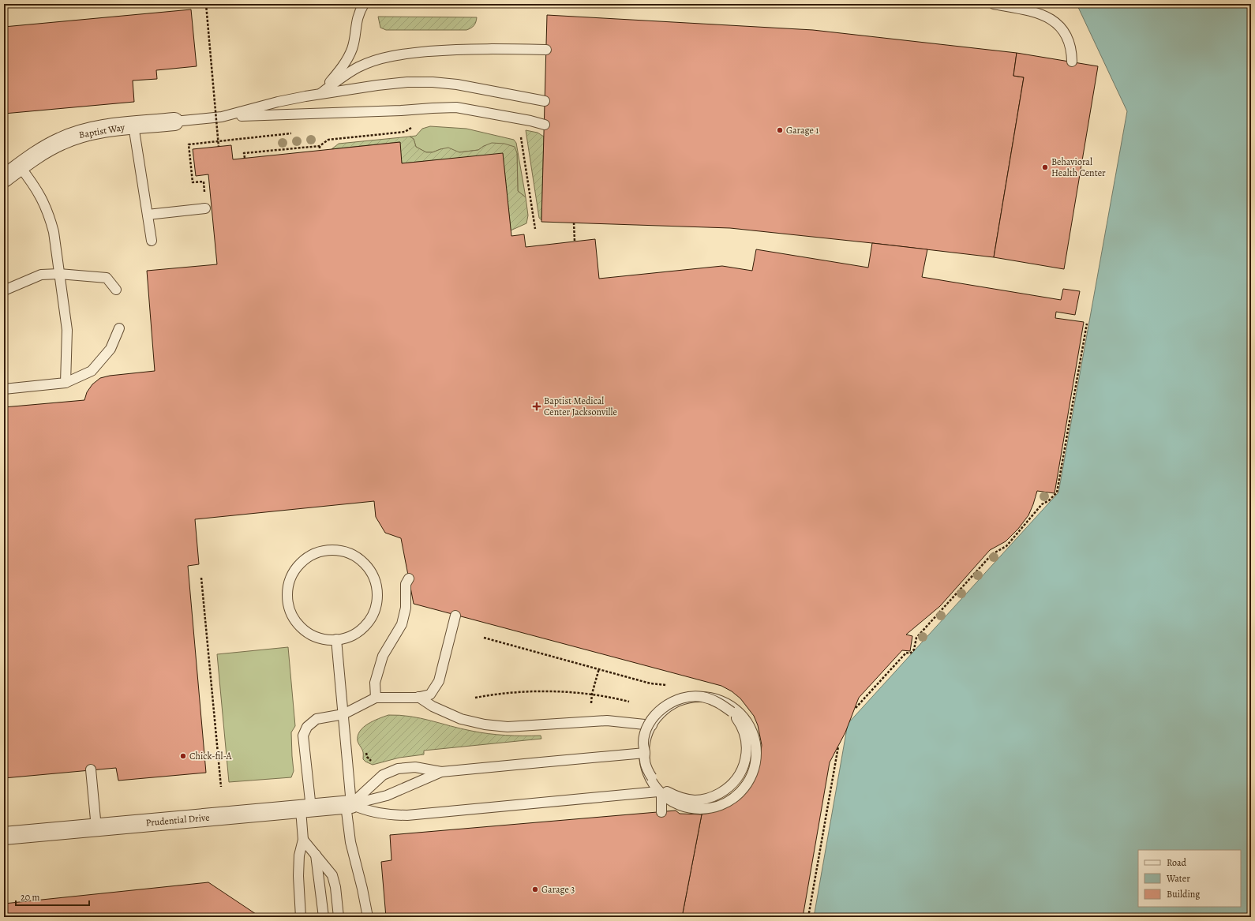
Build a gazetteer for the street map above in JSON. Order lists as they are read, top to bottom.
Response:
{
  "streets": {
    "street": ["Baptist Way", "Prudential Drive"]
  },
  "places": {
    "other": [
      "Garage 1",
      "Behavioral Health Center",
      "Chick-fil-A",
      "Garage 3"
    ],
    "health": ["Baptist Medical Center Jacksonville"]
  },
  "legend": ["Road", "Water", "Building"],
  "scale_bar": "20 m"
}
